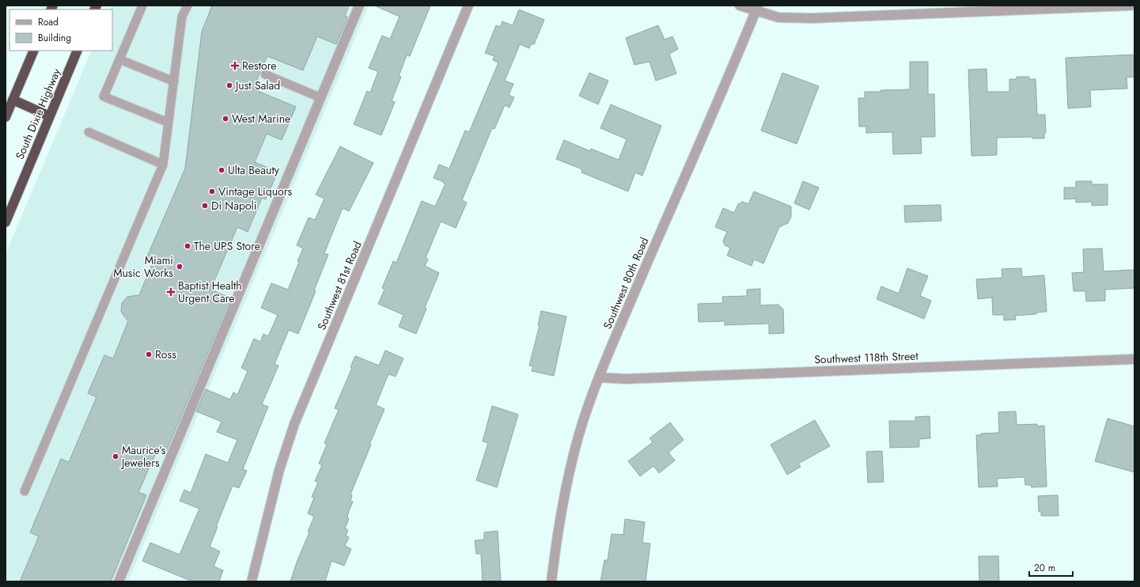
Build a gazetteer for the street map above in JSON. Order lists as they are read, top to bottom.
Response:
{
  "streets": {
    "highway": ["South Dixie Highway"],
    "street": ["Southwest 80th Road", "Southwest 81st Road", "Southwest 118th Street"]
  },
  "crossings": [
    ["Southwest 80th Road", "Southwest 118th Street"]
  ],
  "places": {
    "health": ["Restore", "Baptist Health Urgent Care"],
    "other": [
      "Just Salad",
      "West Marine",
      "Ulta Beauty",
      "Vintage Liquors",
      "Di Napoli",
      "The UPS Store",
      "Miami Music Works",
      "Ross",
      "Maurice’s Jewelers"
    ]
  },
  "legend": ["Road", "Building"],
  "scale_bar": "20 m"
}
